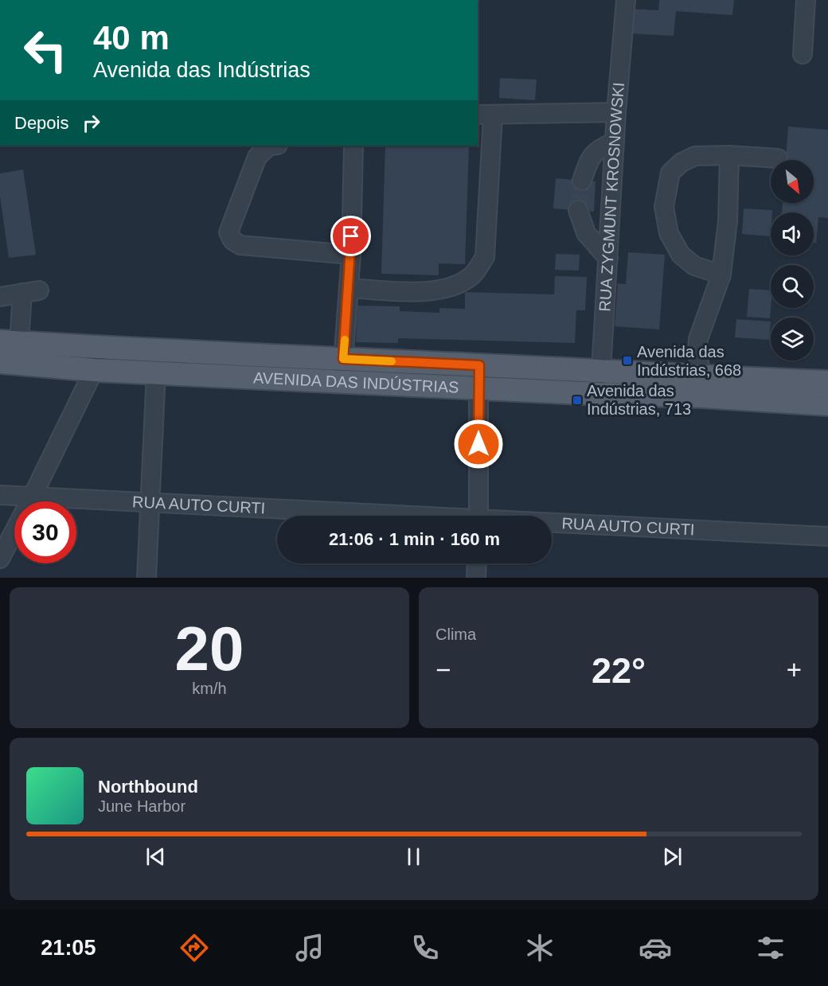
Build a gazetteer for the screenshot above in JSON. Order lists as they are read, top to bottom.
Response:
{
  "streets": {
    "main road": ["AVENIDA DAS INDÚSTRIAS"],
    "street": ["RUA ZYGMUNT KROSNOWSKI", "RUA AUTO CURTI"]
  },
  "crossings": [
    ["RUA ZYGMUNT KROSNOWSKI", "AVENIDA DAS INDÚSTRIAS"]
  ],
  "places": {
    "transit": ["Avenida das Indústrias, 668", "Avenida das Indústrias, 713"]
  },
  "north": "bottom right",
  "page": {
    "turn": ["40 m", "Avenida das Indústrias"],
    "then": "Depois",
    "limit": "30",
    "trip": "21:06 · 1 min · 160 m",
    "tile": [
      ["20", "km/h"],
      "Clima"
    ],
    "heat": ["−", "22°", "+"],
    "song": ["Northbound", "June Harbor"],
    "tabs": "21:05"
  }
}
